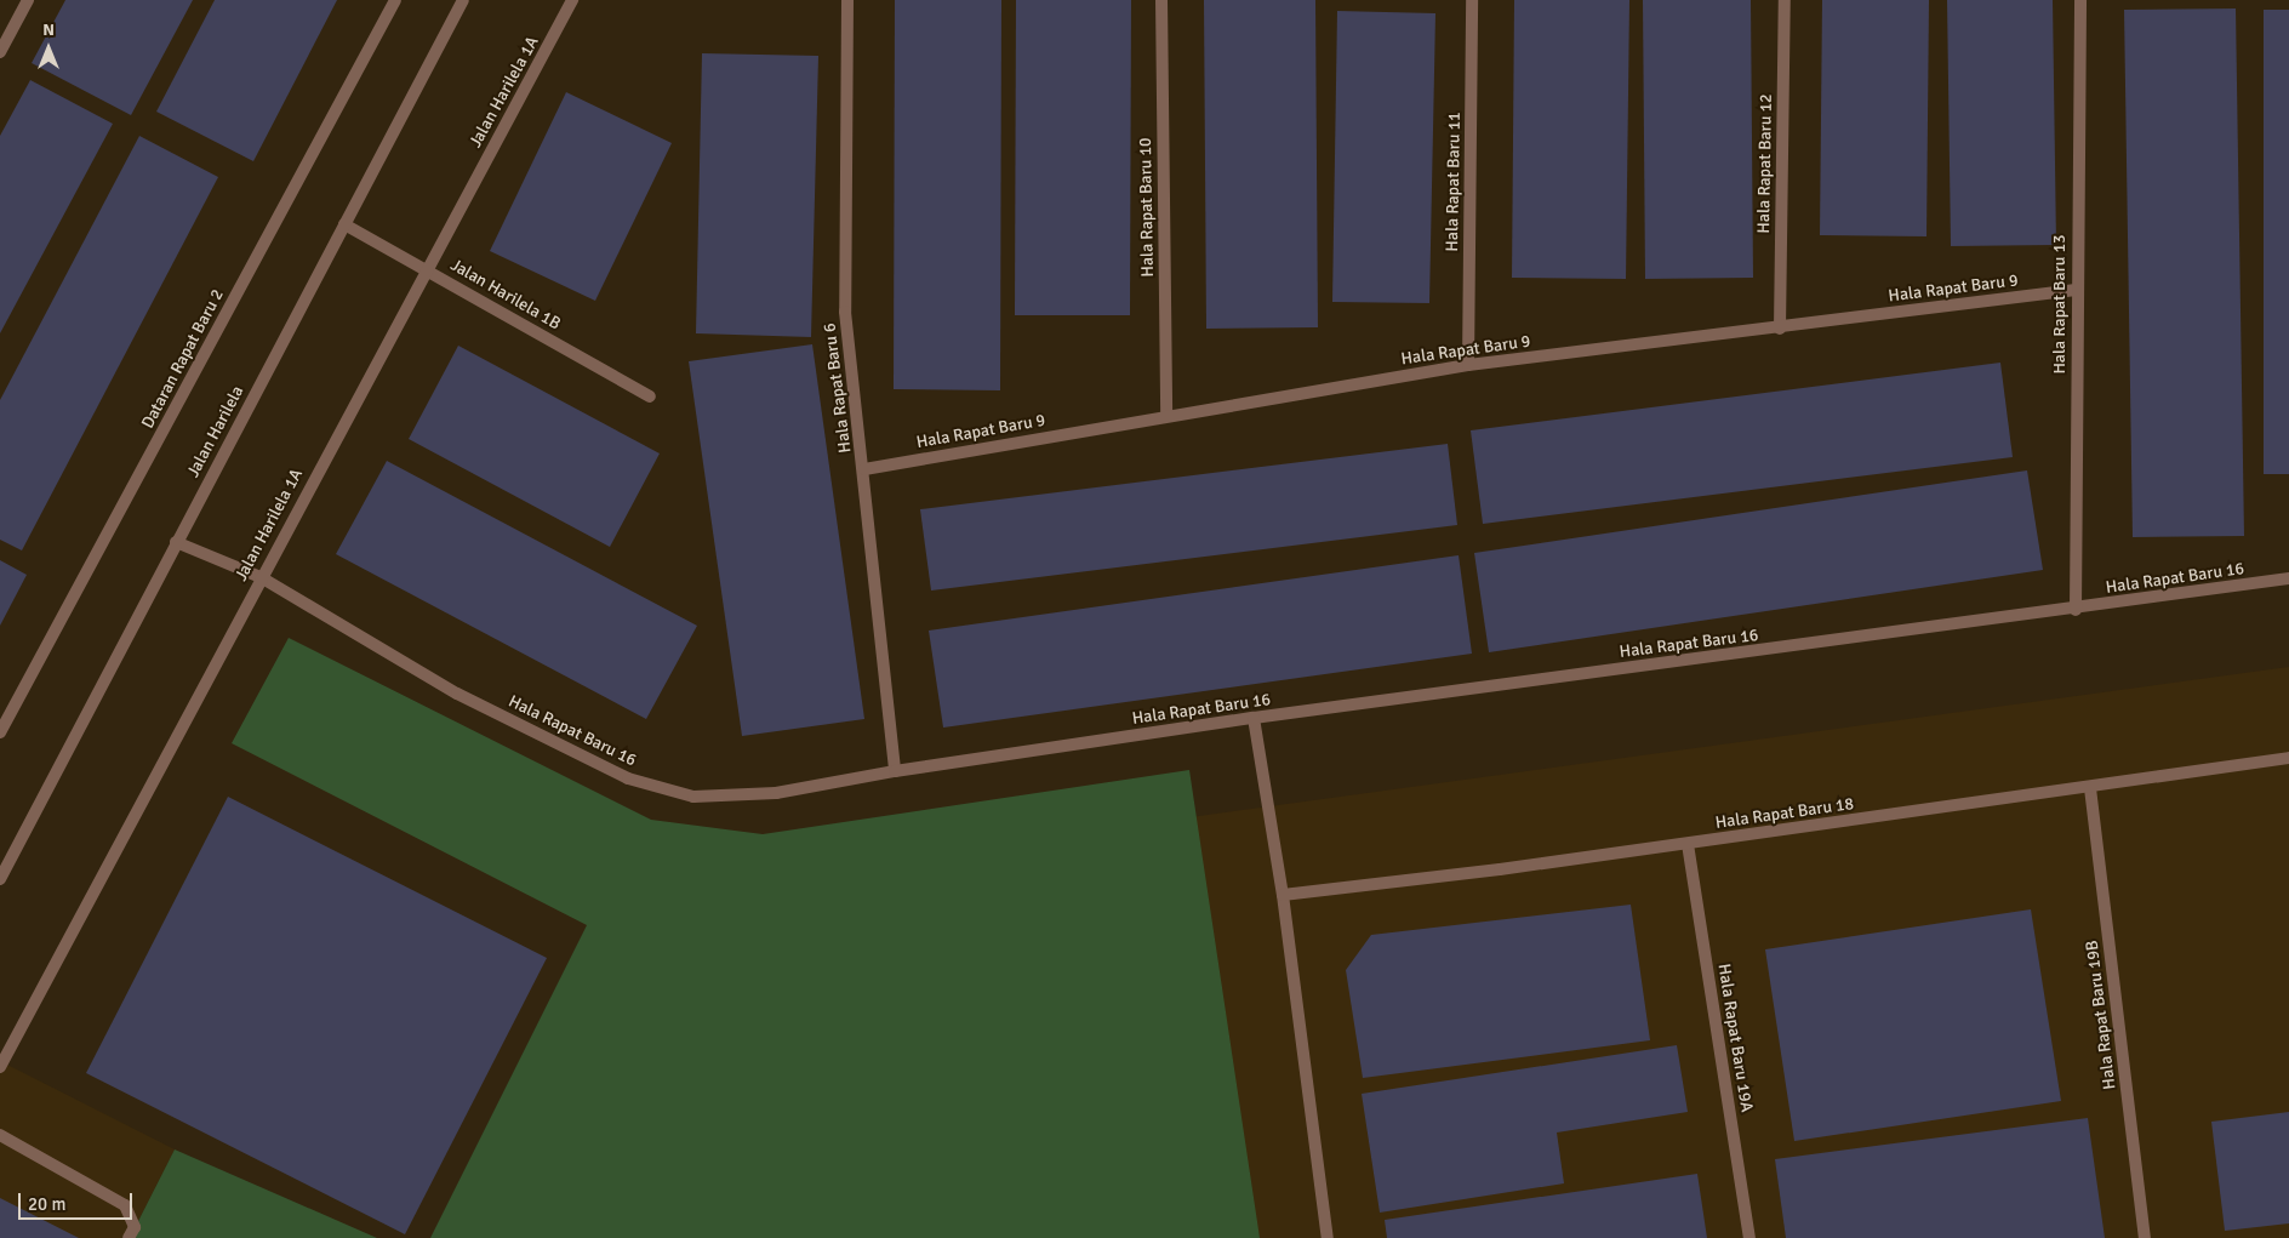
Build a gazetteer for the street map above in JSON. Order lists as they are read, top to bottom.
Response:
{
  "streets": {
    "street": [
      "Jalan Harilela 1A",
      "Hala Rapat Baru 12",
      "Hala Rapat Baru 11",
      "Hala Rapat Baru 10",
      "Hala Rapat Baru 9",
      "Jalan Harilela 1B",
      "Hala Rapat Baru 13",
      "Dataran Rapat Baru 2",
      "Hala Rapat Baru 6",
      "Jalan Harilela",
      "Hala Rapat Baru 16",
      "Hala Rapat Baru 18",
      "Hala Rapat Baru 19B",
      "Hala Rapat Baru 19A"
    ]
  },
  "crossings": [
    ["Jalan Harilela 1A", "Jalan Harilela 1B"],
    ["Jalan Harilela 1A", "Hala Rapat Baru 16"],
    ["Hala Rapat Baru 12", "Hala Rapat Baru 9"],
    ["Hala Rapat Baru 11", "Hala Rapat Baru 9"],
    ["Hala Rapat Baru 10", "Hala Rapat Baru 9"],
    ["Hala Rapat Baru 9", "Hala Rapat Baru 13"],
    ["Hala Rapat Baru 9", "Hala Rapat Baru 6"],
    ["Jalan Harilela 1B", "Jalan Harilela"],
    ["Hala Rapat Baru 13", "Hala Rapat Baru 16"],
    ["Hala Rapat Baru 6", "Hala Rapat Baru 16"],
    ["Jalan Harilela", "Hala Rapat Baru 16"],
    ["Hala Rapat Baru 18", "Hala Rapat Baru 19B"],
    ["Hala Rapat Baru 18", "Hala Rapat Baru 19A"]
  ],
  "scale_bar": "20 m",
  "north": "top"
}
